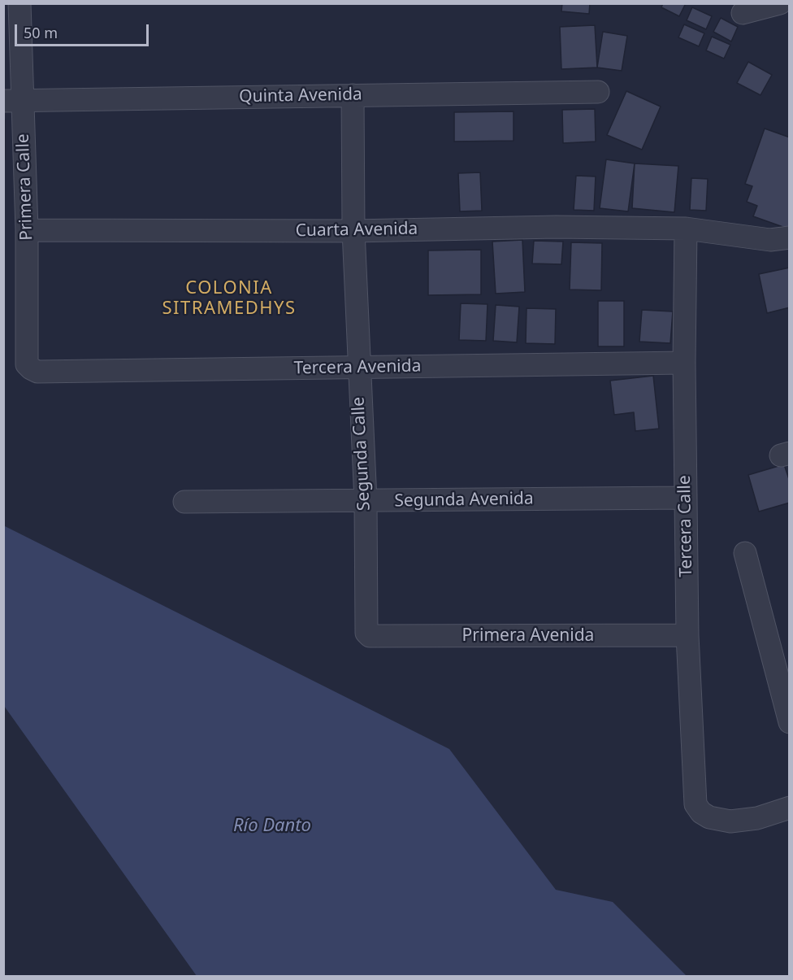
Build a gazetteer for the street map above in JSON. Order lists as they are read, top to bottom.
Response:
{
  "streets": {
    "street": [
      "Quinta Avenida",
      "Primera Calle",
      "Cuarta Avenida",
      "Tercera Avenida",
      "Segunda Calle",
      "Segunda Avenida",
      "Tercera Calle",
      "Primera Avenida"
    ]
  },
  "crossings": [
    ["Quinta Avenida", "Primera Calle"],
    ["Quinta Avenida", "Segunda Calle"],
    ["Primera Calle", "Cuarta Avenida"],
    ["Primera Calle", "Tercera Avenida"],
    ["Cuarta Avenida", "Segunda Calle"],
    ["Cuarta Avenida", "Tercera Calle"],
    ["Tercera Avenida", "Segunda Calle"],
    ["Tercera Avenida", "Tercera Calle"],
    ["Segunda Calle", "Segunda Avenida"],
    ["Segunda Calle", "Primera Avenida"],
    ["Segunda Avenida", "Tercera Calle"],
    ["Tercera Calle", "Primera Avenida"]
  ],
  "districts": ["COLONIA SITRAMEDHYS"],
  "water": ["Río Danto"],
  "scale_bar": "50 m"
}
